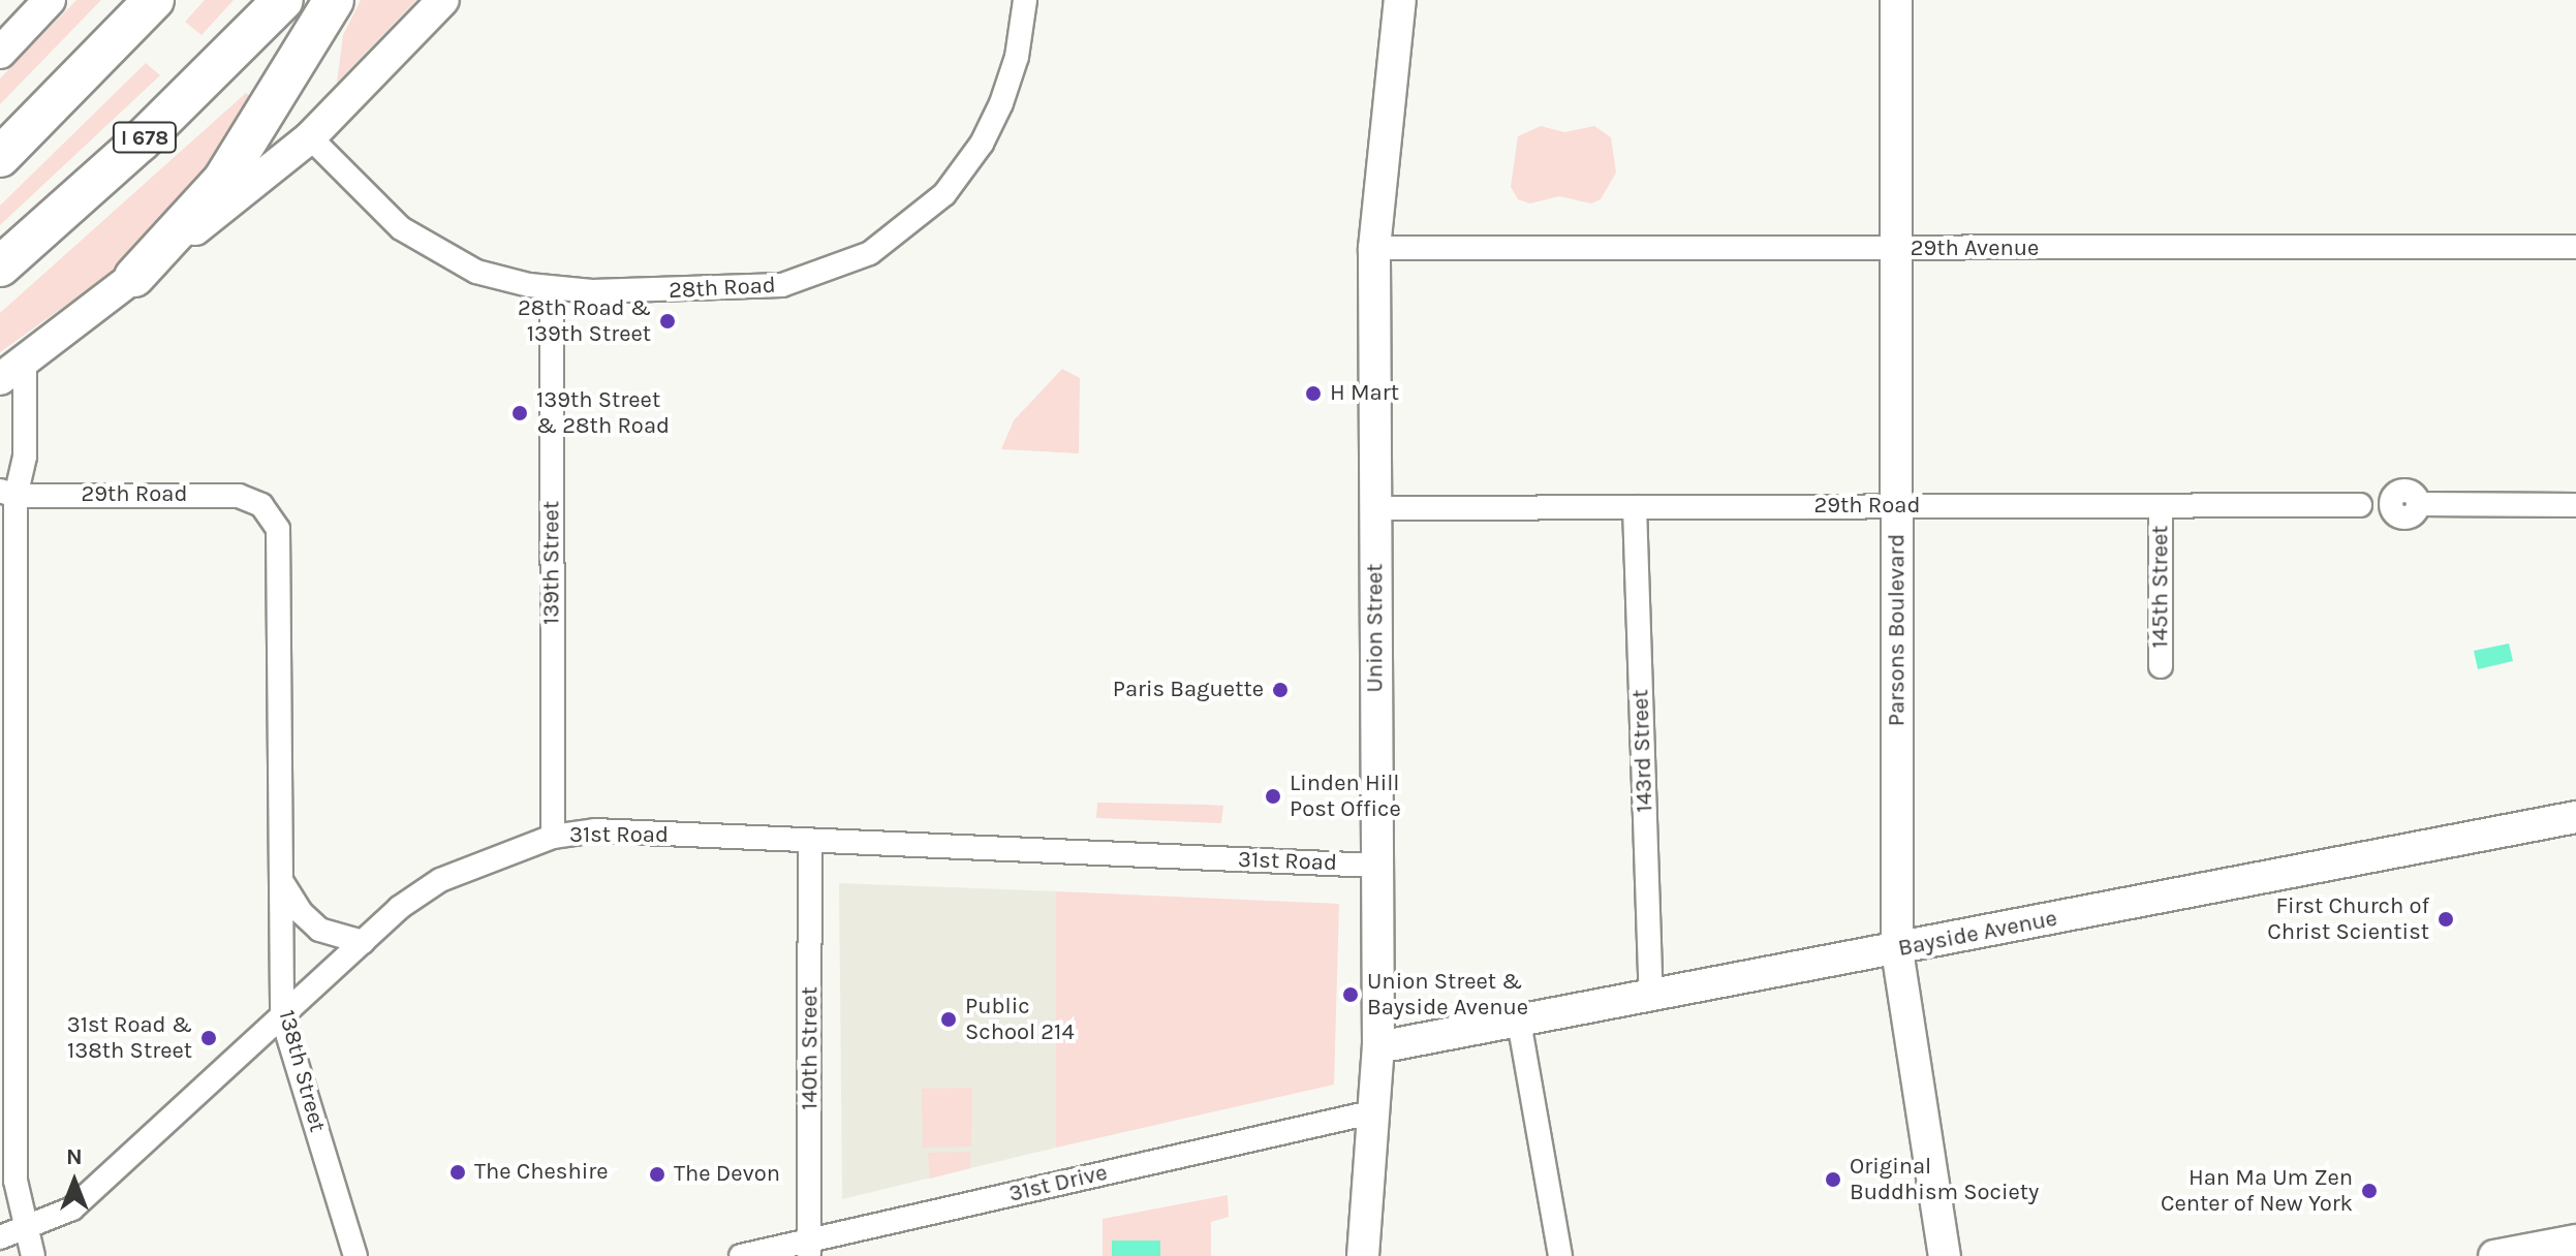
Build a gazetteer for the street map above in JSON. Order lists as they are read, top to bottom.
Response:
{
  "streets": {
    "highway": ["I 678"],
    "street": [
      "29th Avenue",
      "28th Road",
      "29th Road",
      "139th Street",
      "145th Street",
      "Union Street",
      "Parsons Boulevard",
      "143rd Street",
      "31st Road",
      "Bayside Avenue",
      "140th Street",
      "138th Street",
      "31st Drive"
    ]
  },
  "crossings": [
    ["29th Avenue", "Union Street"],
    ["29th Avenue", "Parsons Boulevard"],
    ["28th Road", "139th Street"],
    ["29th Road", "145th Street"],
    ["29th Road", "Union Street"],
    ["29th Road", "Parsons Boulevard"],
    ["29th Road", "143rd Street"],
    ["29th Road", "138th Street"],
    ["139th Street", "31st Road"],
    ["Union Street", "31st Road"],
    ["Union Street", "Bayside Avenue"],
    ["Union Street", "31st Drive"],
    ["Parsons Boulevard", "Bayside Avenue"],
    ["143rd Street", "Bayside Avenue"],
    ["31st Road", "140th Street"],
    ["31st Road", "138th Street"],
    ["140th Street", "31st Drive"]
  ],
  "places": [
    "28th Road & 139th Street",
    "H Mart",
    "139th Street & 28th Road",
    "Paris Baguette",
    "Linden Hill Post Office",
    "First Church of Christ Scientist",
    "Union Street & Bayside Avenue",
    "Public School 214",
    "31st Road & 138th Street",
    "The Cheshire",
    "The Devon",
    "Original Buddhism Society",
    "Han Ma Um Zen Center of New York"
  ],
  "north": "top"
}
